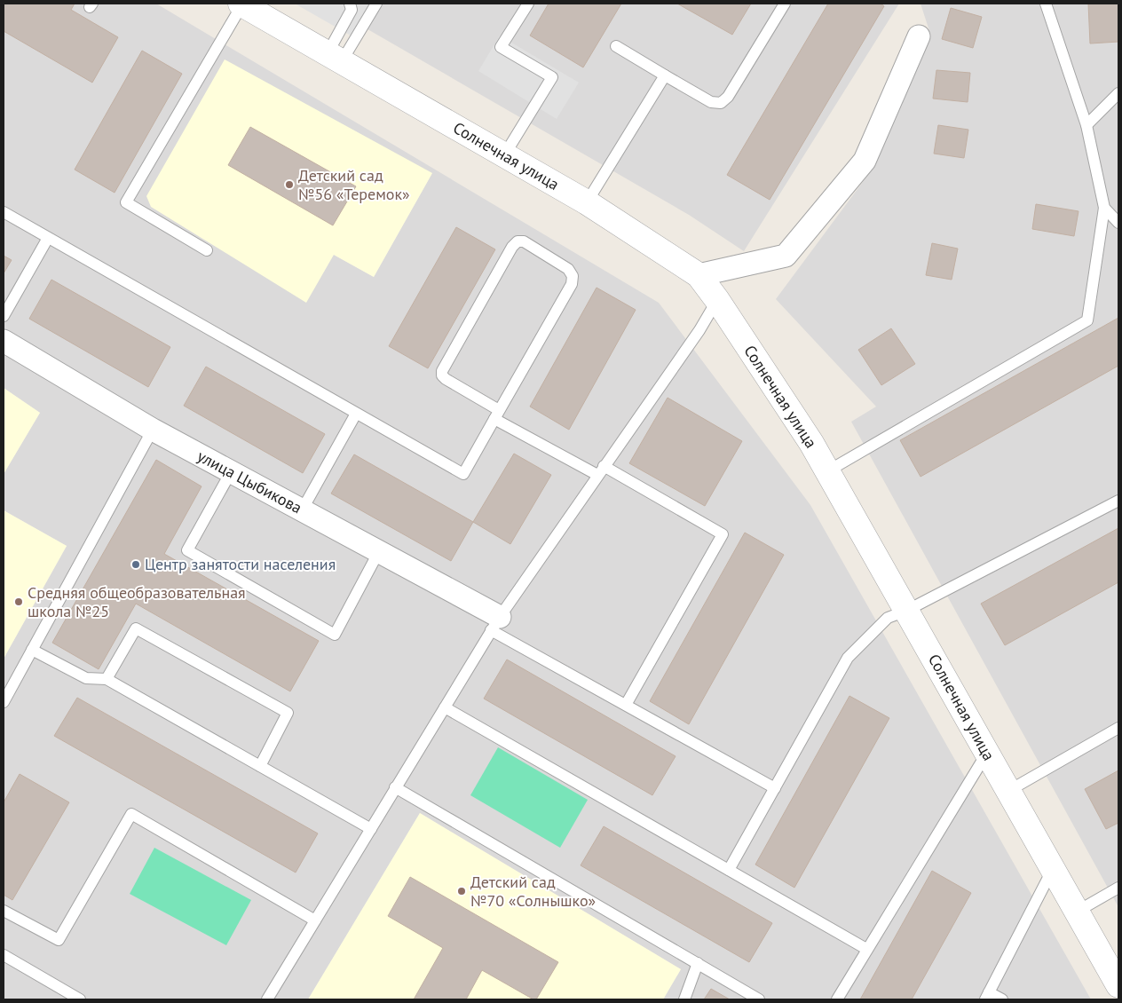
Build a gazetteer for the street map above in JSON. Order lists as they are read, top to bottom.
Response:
{
  "streets": {
    "street": ["Солнечная улица", "улица Цыбикова"]
  },
  "places": [
    "Детский сад №56 «Теремок»",
    "Центр занятости населения",
    "Средняя общеобразовательная школа №25",
    "Детский сад №70 «Солнышко»"
  ]
}
